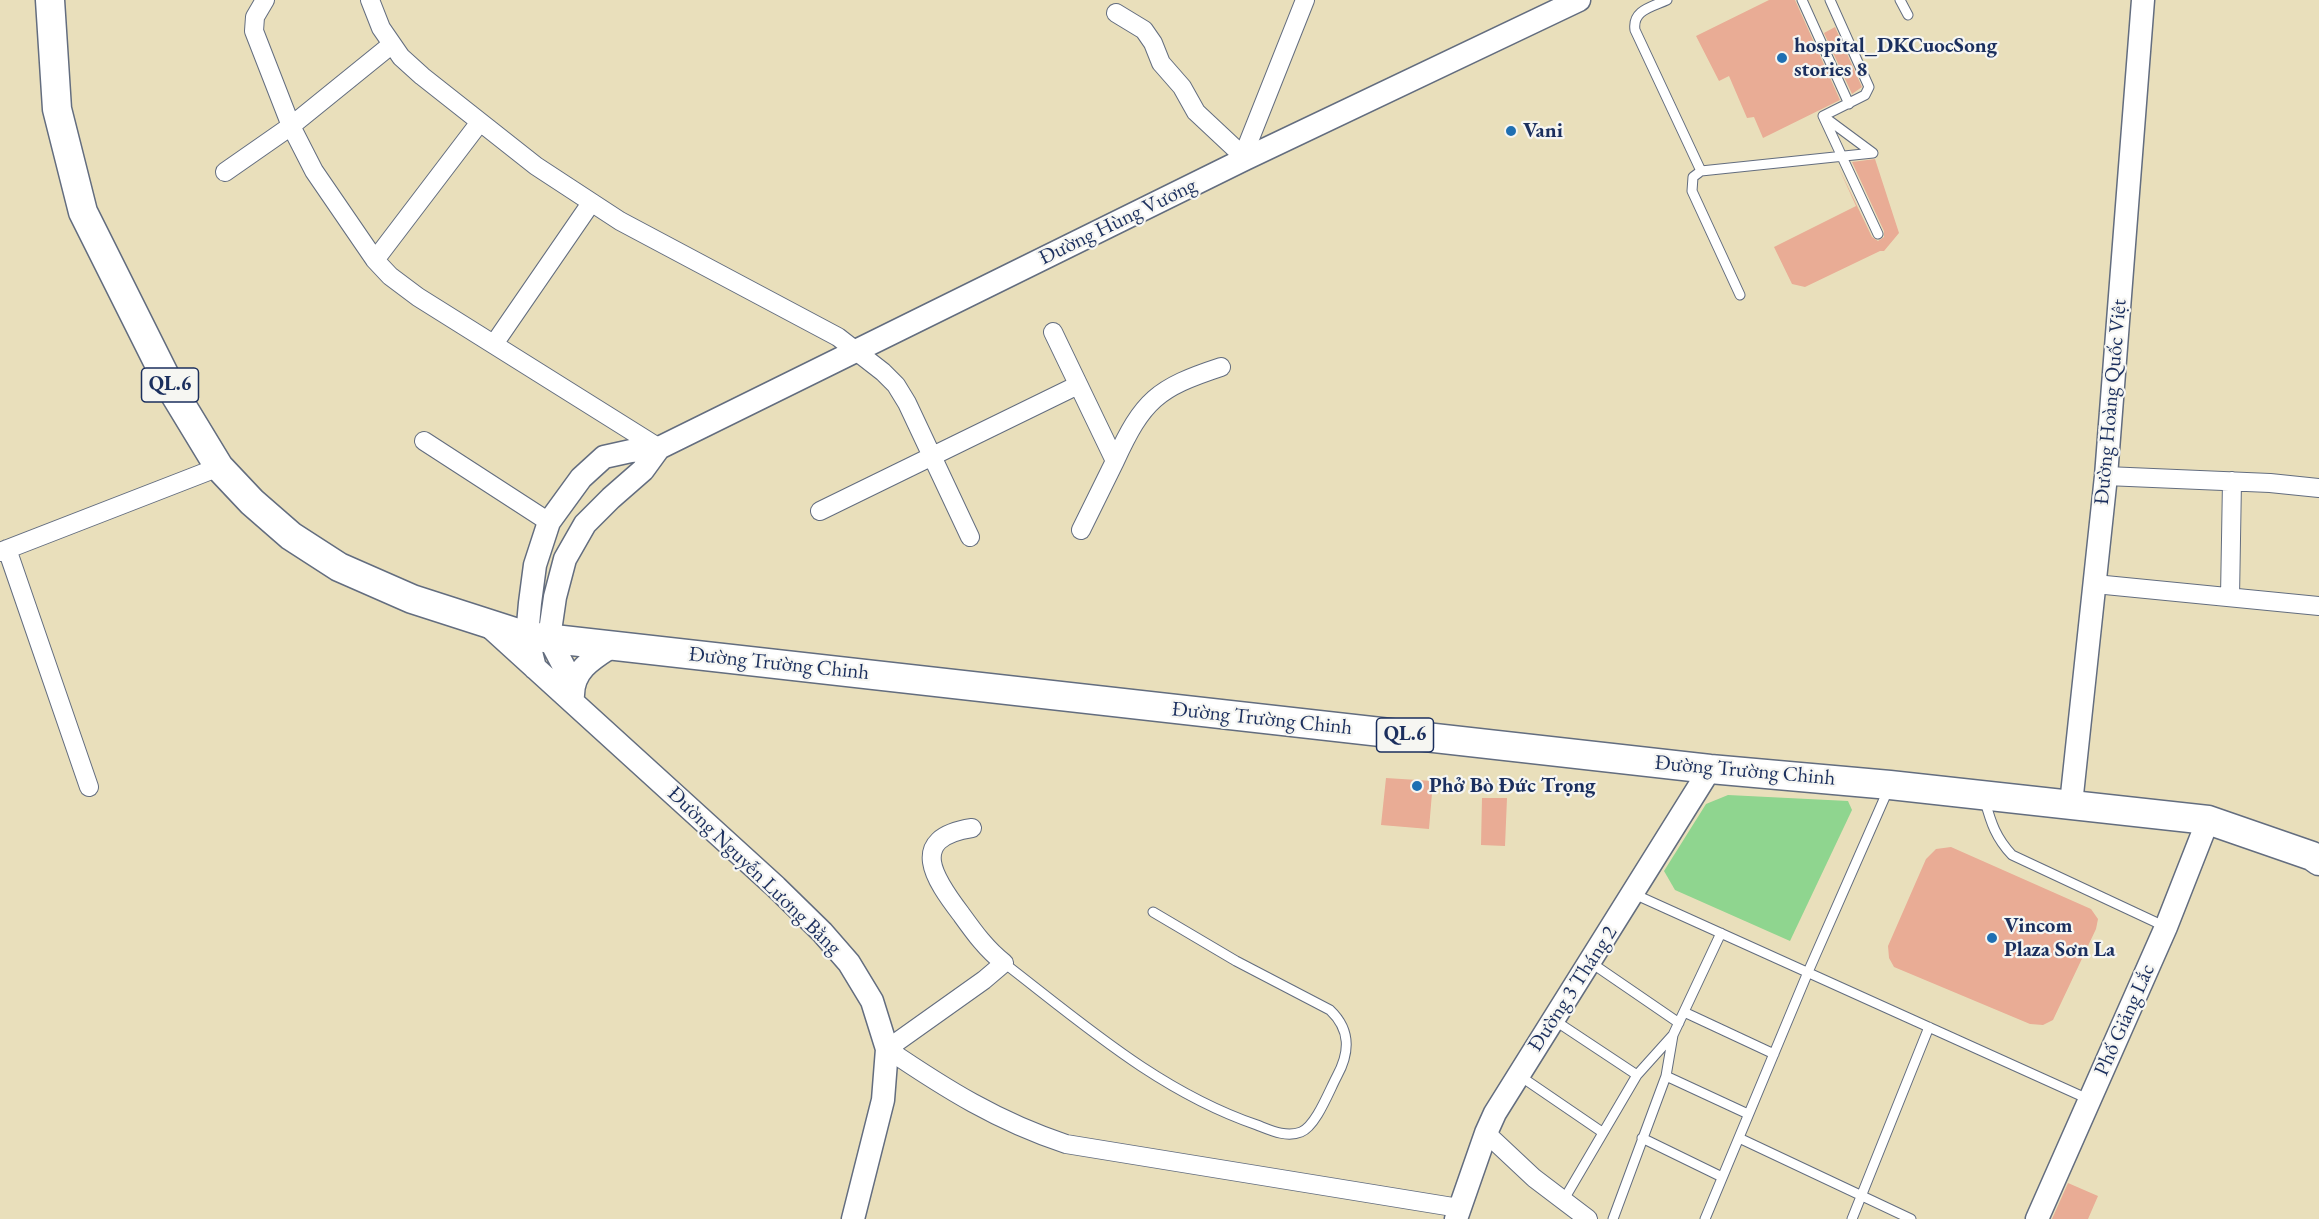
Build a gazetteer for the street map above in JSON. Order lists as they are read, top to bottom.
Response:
{
  "streets": {
    "main road": ["QL.6", "Đường Trường Chinh"],
    "street": [
      "Đường Hùng Vương",
      "Đường Hoàng Quốc Việt",
      "Đường Nguyễn Lương Bằng",
      "Đường 3 Tháng 2",
      "Phố Giảng Lắc"
    ]
  },
  "crossings": [
    ["Đường Hùng Vương", "Đường Trường Chinh"],
    ["QL.6", "Đường Trường Chinh"],
    ["QL.6", "Đường Nguyễn Lương Bằng"],
    ["Đường Hoàng Quốc Việt", "Đường Trường Chinh"],
    ["Đường Trường Chinh", "Đường Nguyễn Lương Bằng"],
    ["Đường Trường Chinh", "Đường 3 Tháng 2"],
    ["Đường Trường Chinh", "Phố Giảng Lắc"]
  ],
  "places": [
    "hospital_DKCuocSong stories 8",
    "Vani",
    "Phở Bò Đức Trọng",
    "Vincom Plaza Sơn La"
  ]
}
